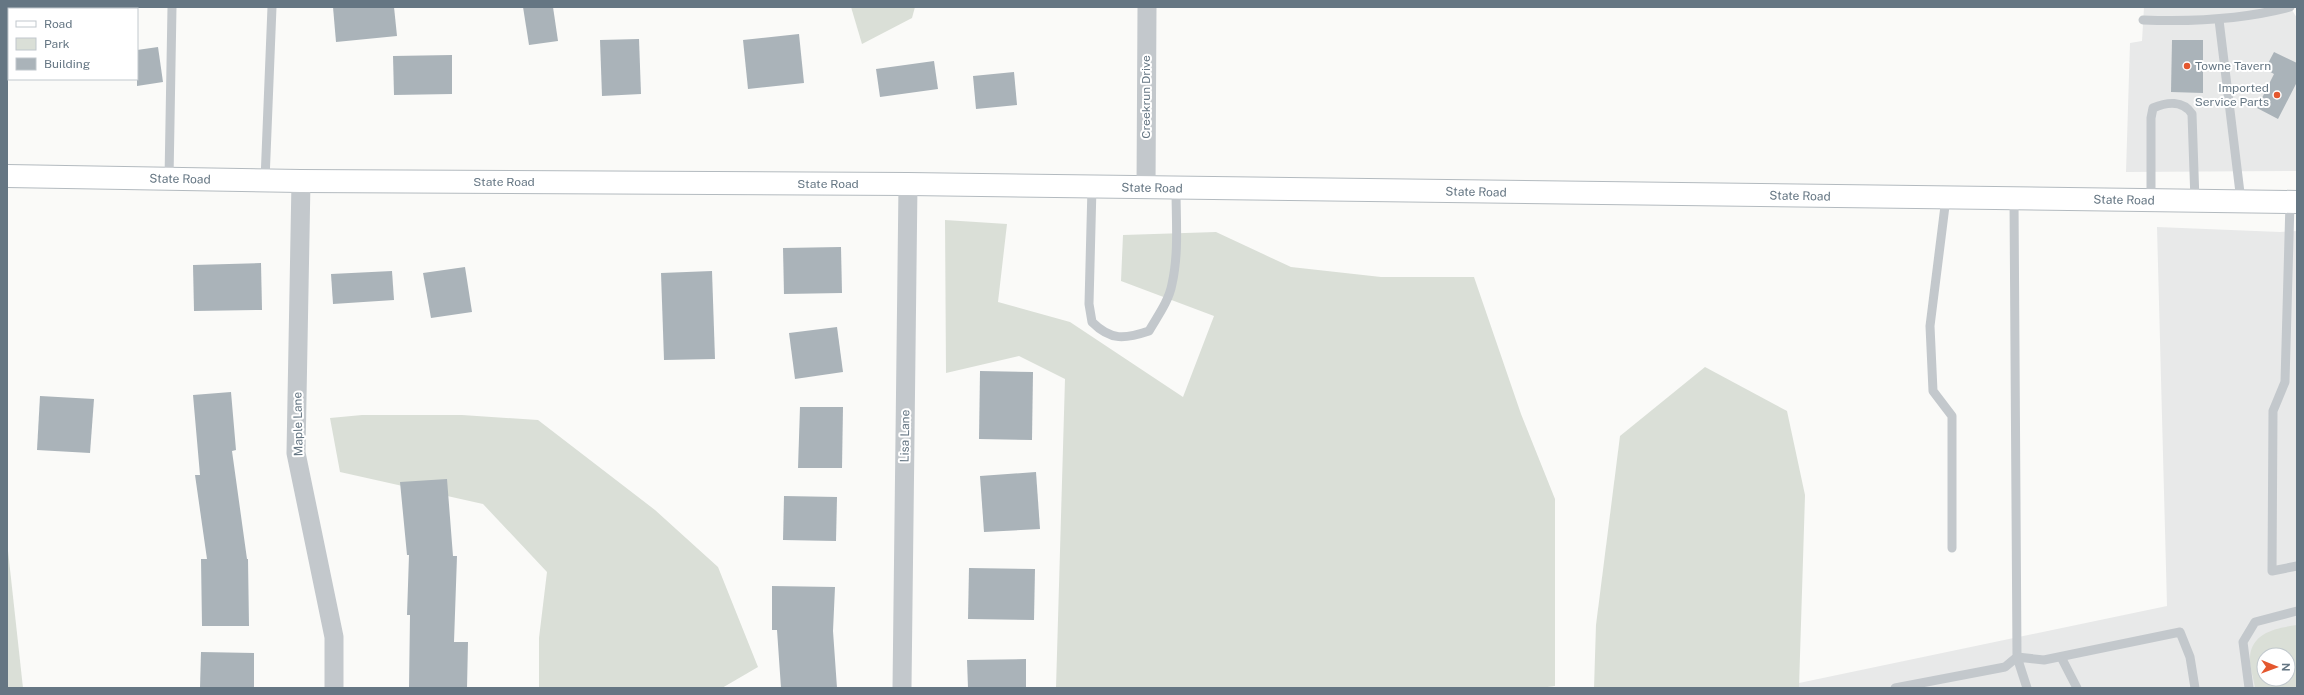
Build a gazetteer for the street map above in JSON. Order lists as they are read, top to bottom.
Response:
{
  "streets": {
    "main road": ["State Road"],
    "street": ["Creekrun Drive", "Maple Lane", "Lisa Lane"]
  },
  "crossings": [
    ["Creekrun Drive", "State Road"],
    ["State Road", "Maple Lane"],
    ["State Road", "Lisa Lane"]
  ],
  "places": ["Towne Tavern", "Imported Service Parts"],
  "legend": ["Road", "Park", "Building"],
  "north": "right"
}
